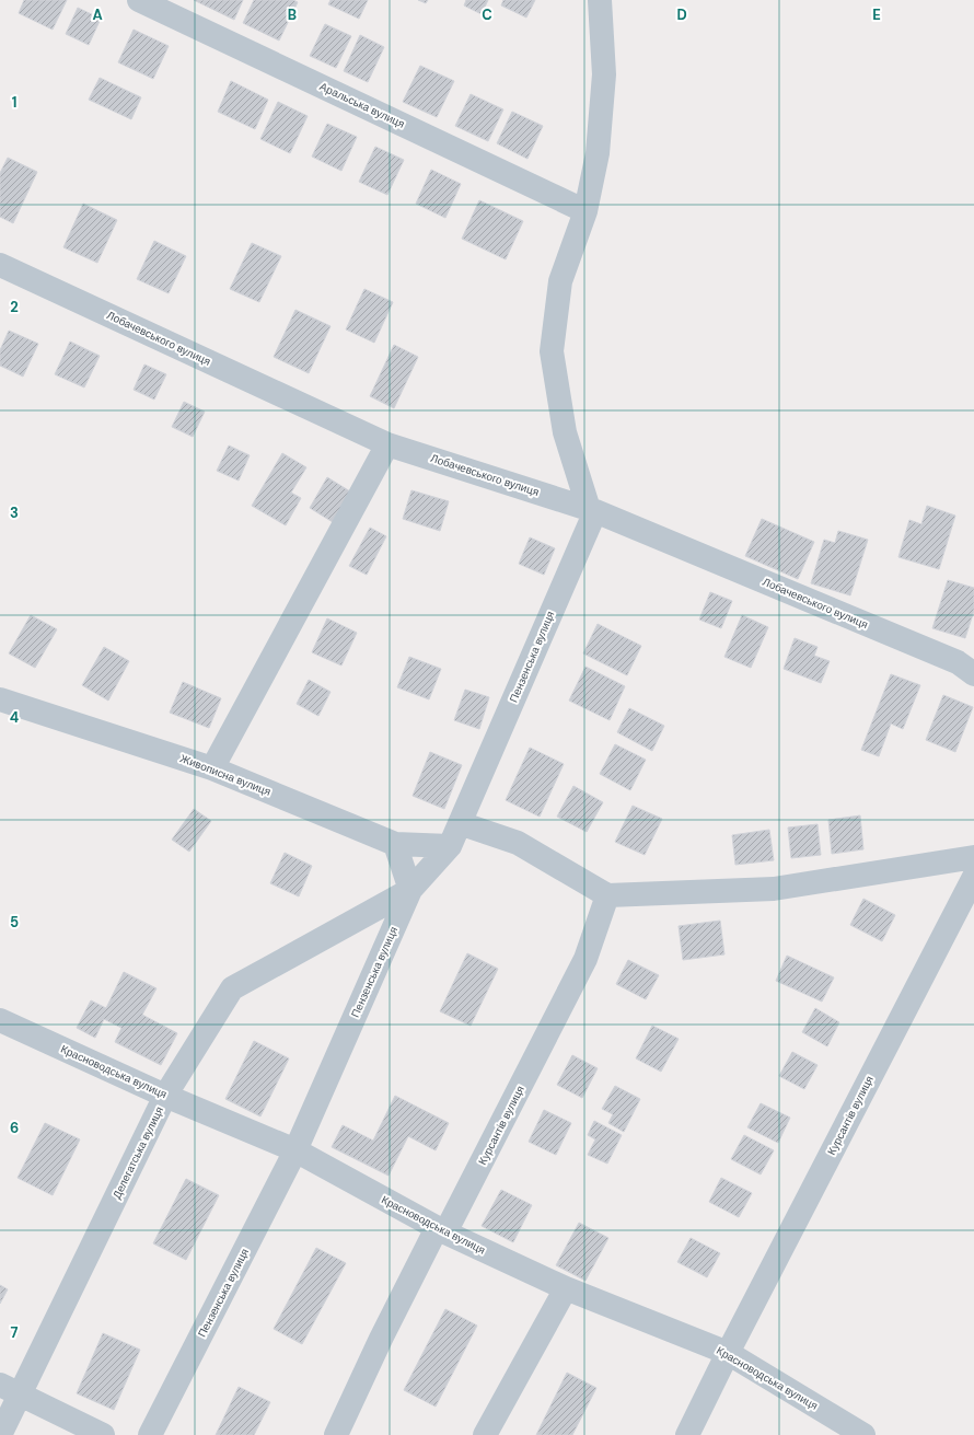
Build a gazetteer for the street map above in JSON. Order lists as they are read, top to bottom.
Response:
{
  "streets": {
    "street": [
      "Аральська вулиця",
      "Лобачевського вулиця",
      "Пензенська вулиця",
      "Живописна вулиця",
      "Красноводська вулиця",
      "Курсантів вулиця",
      "Делегатська вулиця"
    ]
  },
  "crossings": [
    ["Лобачевського вулиця", "Пензенська вулиця"],
    ["Пензенська вулиця", "Живописна вулиця"],
    ["Пензенська вулиця", "Красноводська вулиця"],
    ["Пензенська вулиця", "Делегатська вулиця"],
    ["Красноводська вулиця", "Курсантів вулиця"],
    ["Красноводська вулиця", "Делегатська вулиця"]
  ],
  "grid": {
    "columns": [
      "A",
      "B",
      "C",
      "D",
      "E"
    ],
    "rows": [
      "1",
      "2",
      "3",
      "4",
      "5",
      "6",
      "7"
    ]
  }
}
